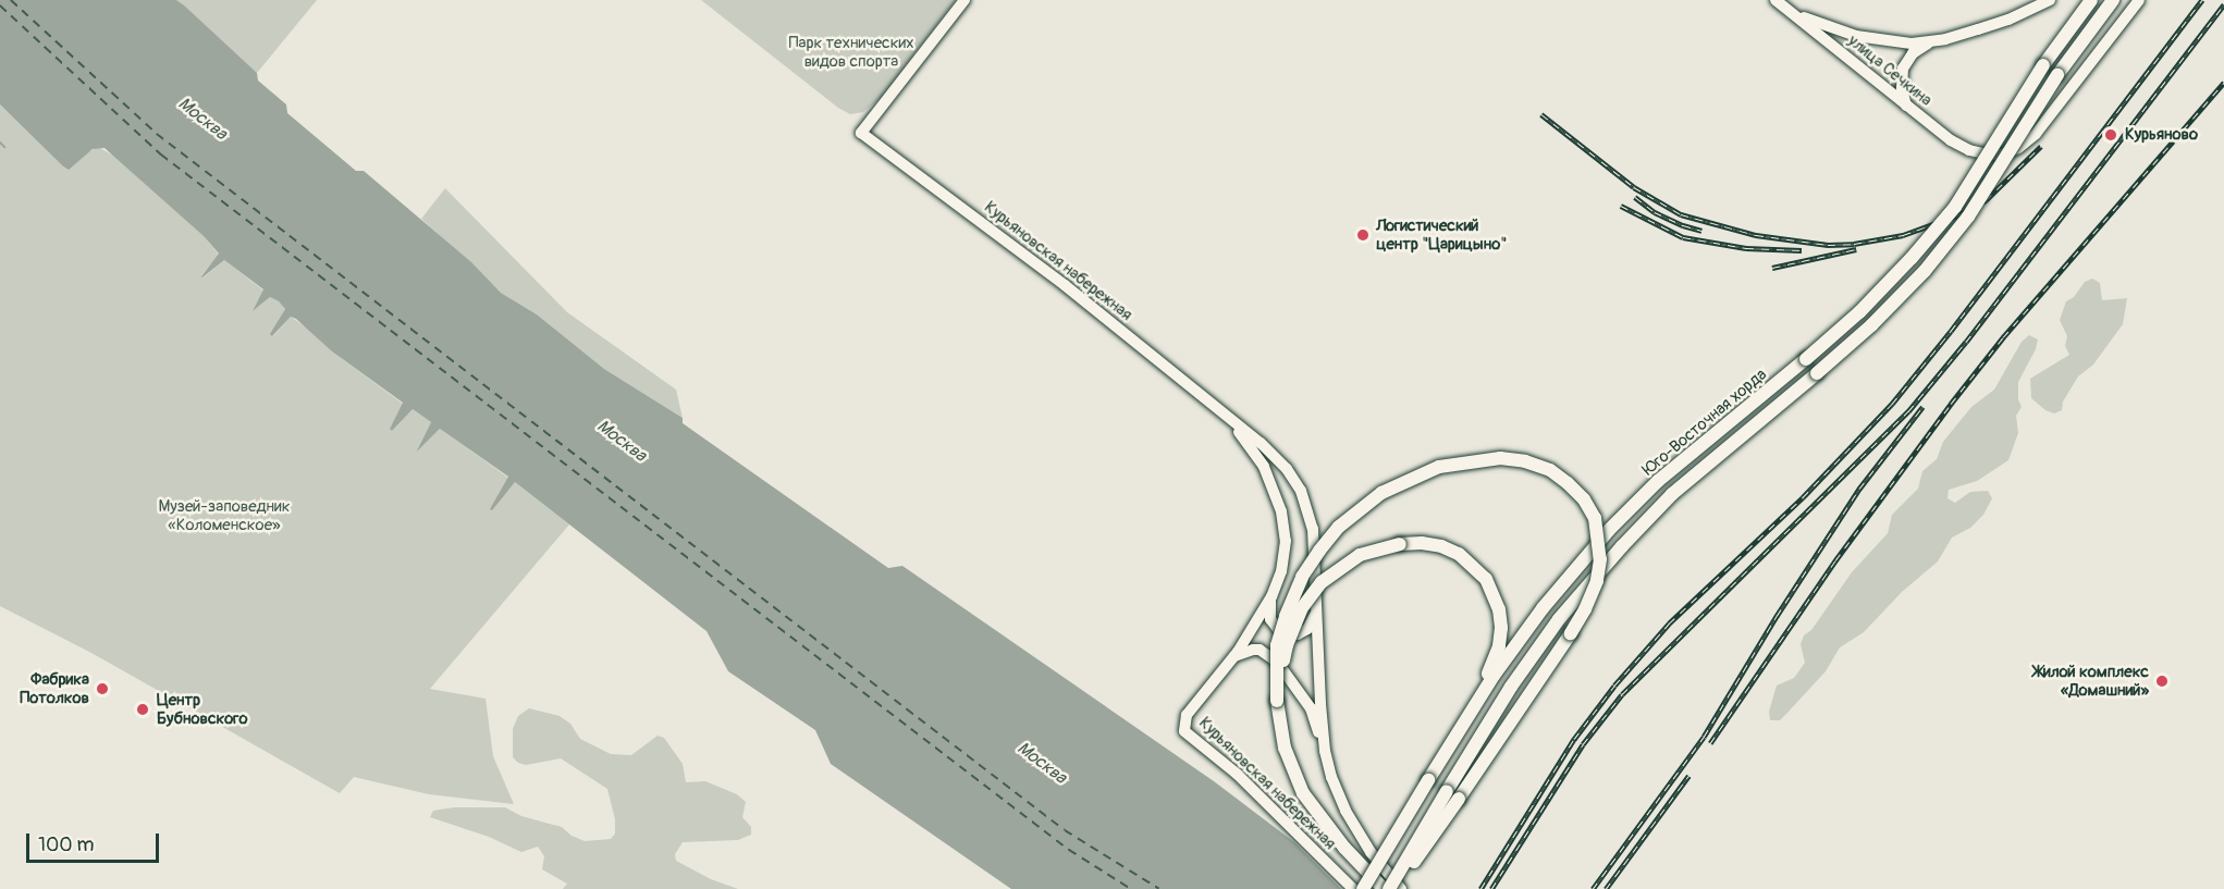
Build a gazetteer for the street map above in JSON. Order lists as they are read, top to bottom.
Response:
{
  "streets": {
    "main road": ["Юго-Восточная хорда"],
    "street": ["улица Сечкина", "Курьяновская набережная"]
  },
  "water": ["Москва"],
  "parks": ["Парк технических видов спорта", "Музей-заповедник «Коломенское»"],
  "places": [
    "Курьяново",
    "Логистический центр \"Царицыно\"",
    "Жилой комплекс «Домашний»",
    "Фабрика Потолков",
    "Центр Бубновского"
  ],
  "scale_bar": "100 m"
}
